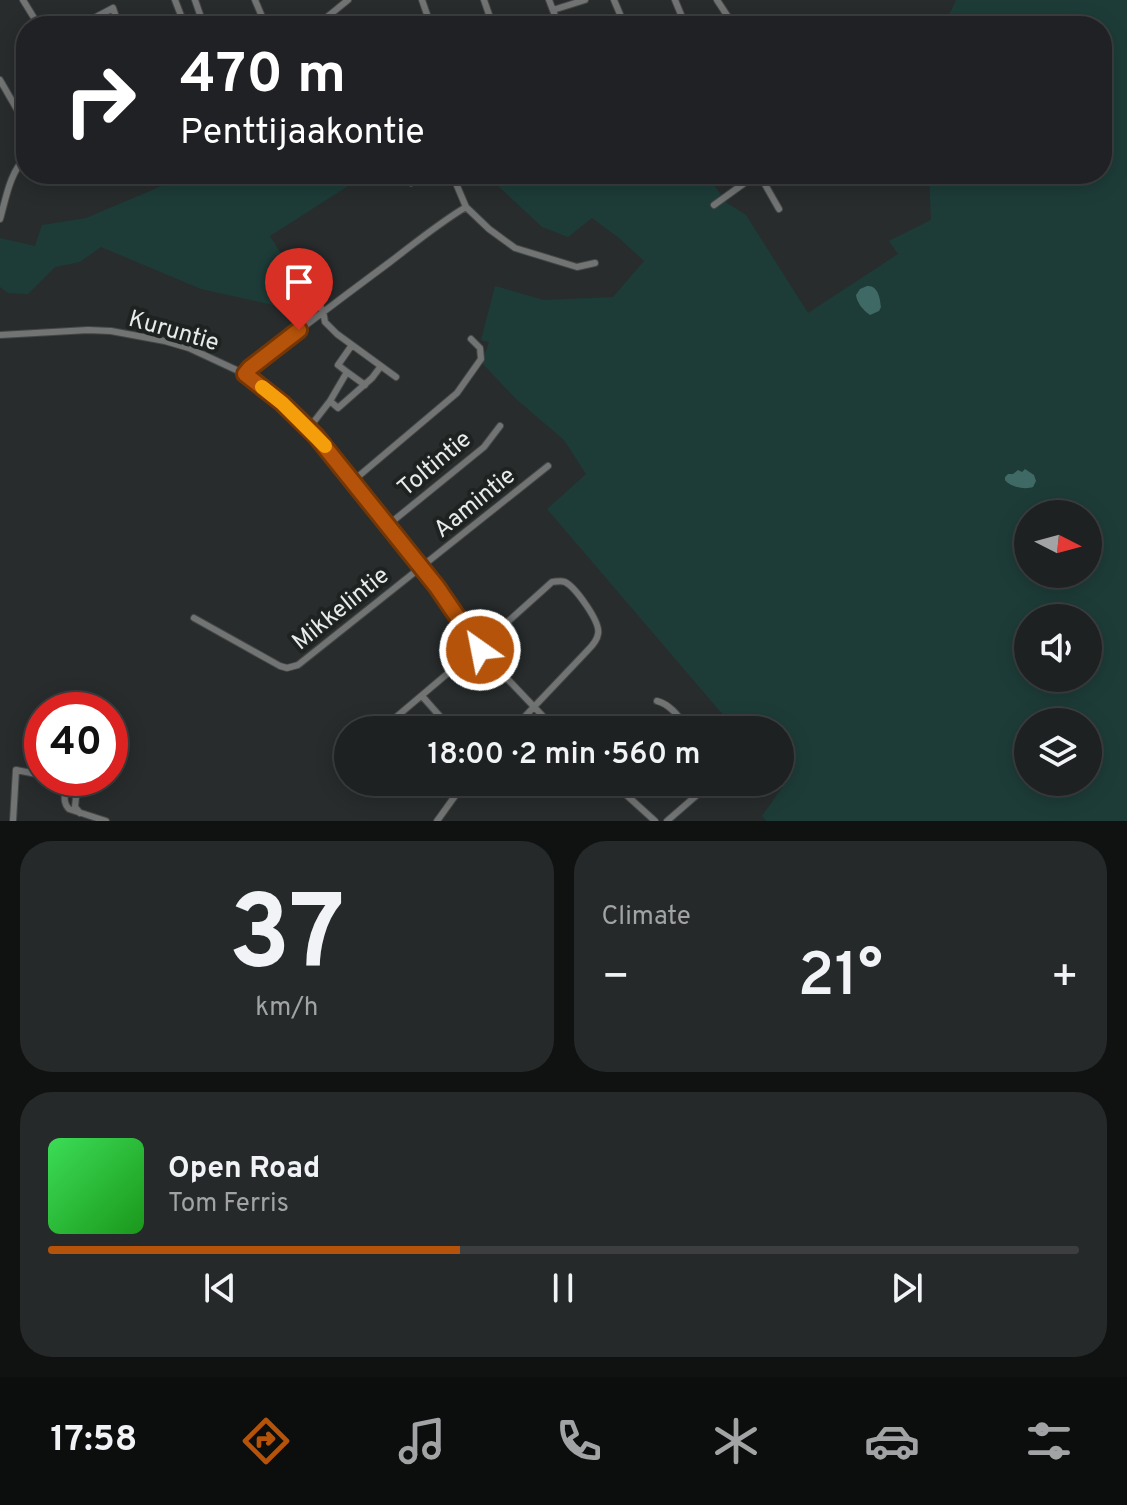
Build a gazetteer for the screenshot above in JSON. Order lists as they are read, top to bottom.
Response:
{
  "streets": {
    "street": [
      "Kuruntie",
      "Toltintie",
      "Aamintie",
      "Mikkelintie"
    ]
  },
  "crossings": [
    ["Kuruntie", "Toltintie"],
    ["Kuruntie", "Aamintie"],
    ["Kuruntie", "Mikkelintie"],
    ["Aamintie", "Mikkelintie"]
  ],
  "north": "right",
  "page": {
    "turn": ["470 m", "Penttijaakontie"],
    "limit": "40",
    "trip": "18:00 · 2 min · 560 m",
    "tile": [
      ["37", "km/h"],
      "Climate"
    ],
    "heat": ["−", "21°", "+"],
    "song": ["Open Road", "Tom Ferris"],
    "tabs": "17:58"
  }
}
